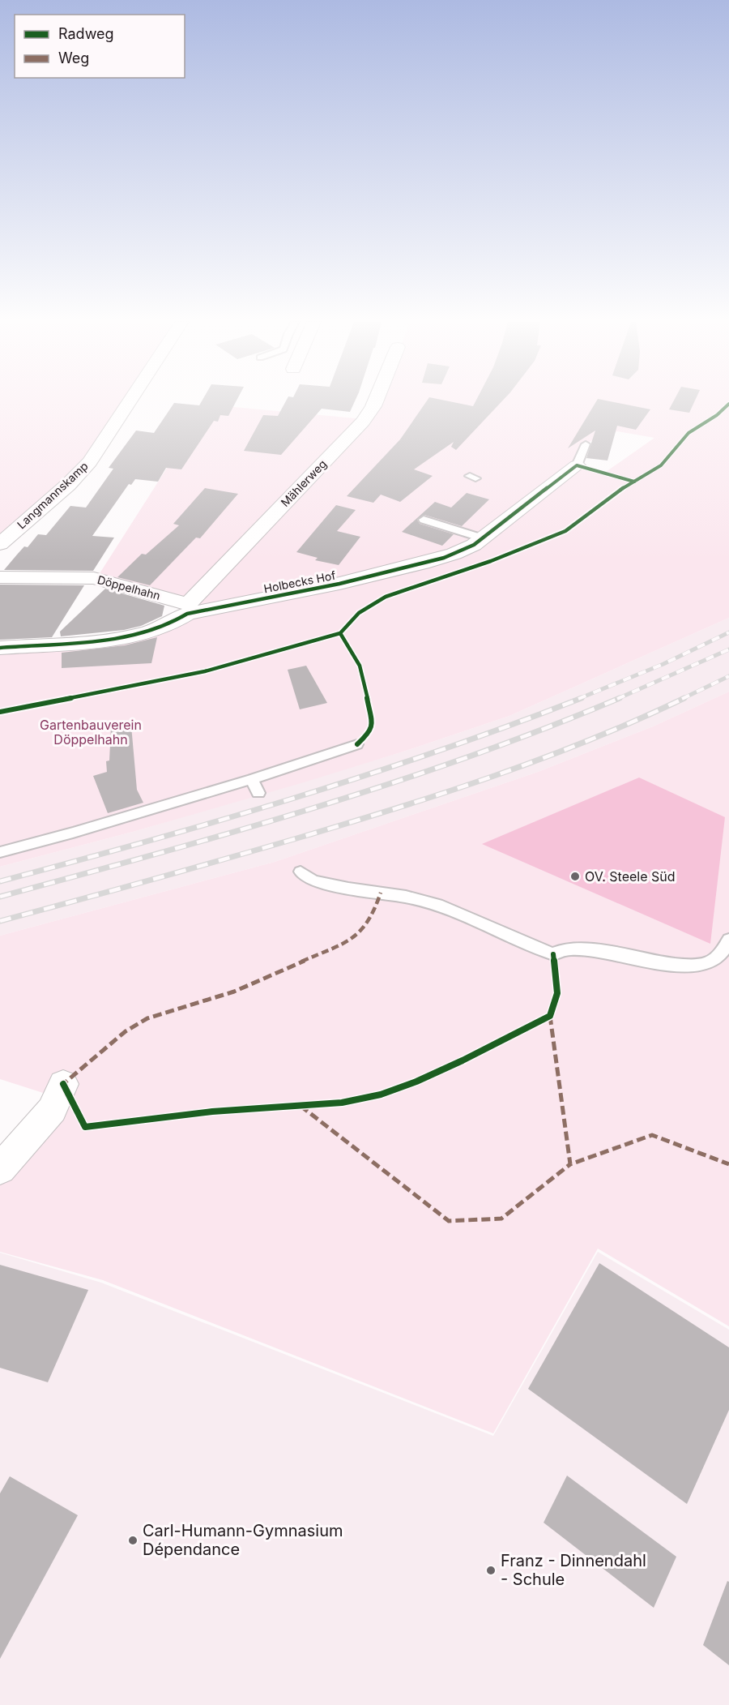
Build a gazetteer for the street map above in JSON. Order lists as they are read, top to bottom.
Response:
{
  "streets": {
    "street": [
      "Mählerweg",
      "Langmannskamp",
      "Holbecks Hof",
      "Döppelhahn"
    ]
  },
  "crossings": [
    ["Mählerweg", "Holbecks Hof"],
    ["Mählerweg", "Döppelhahn"],
    ["Holbecks Hof", "Döppelhahn"]
  ],
  "parks": ["Gartenbauverein Döppelhahn"],
  "places": ["OV. Steele Süd", "Carl-Humann-Gymnasium Dépendance", "Franz - Dinnendahl - Schule"],
  "legend": ["Radweg", "Weg"]
}
